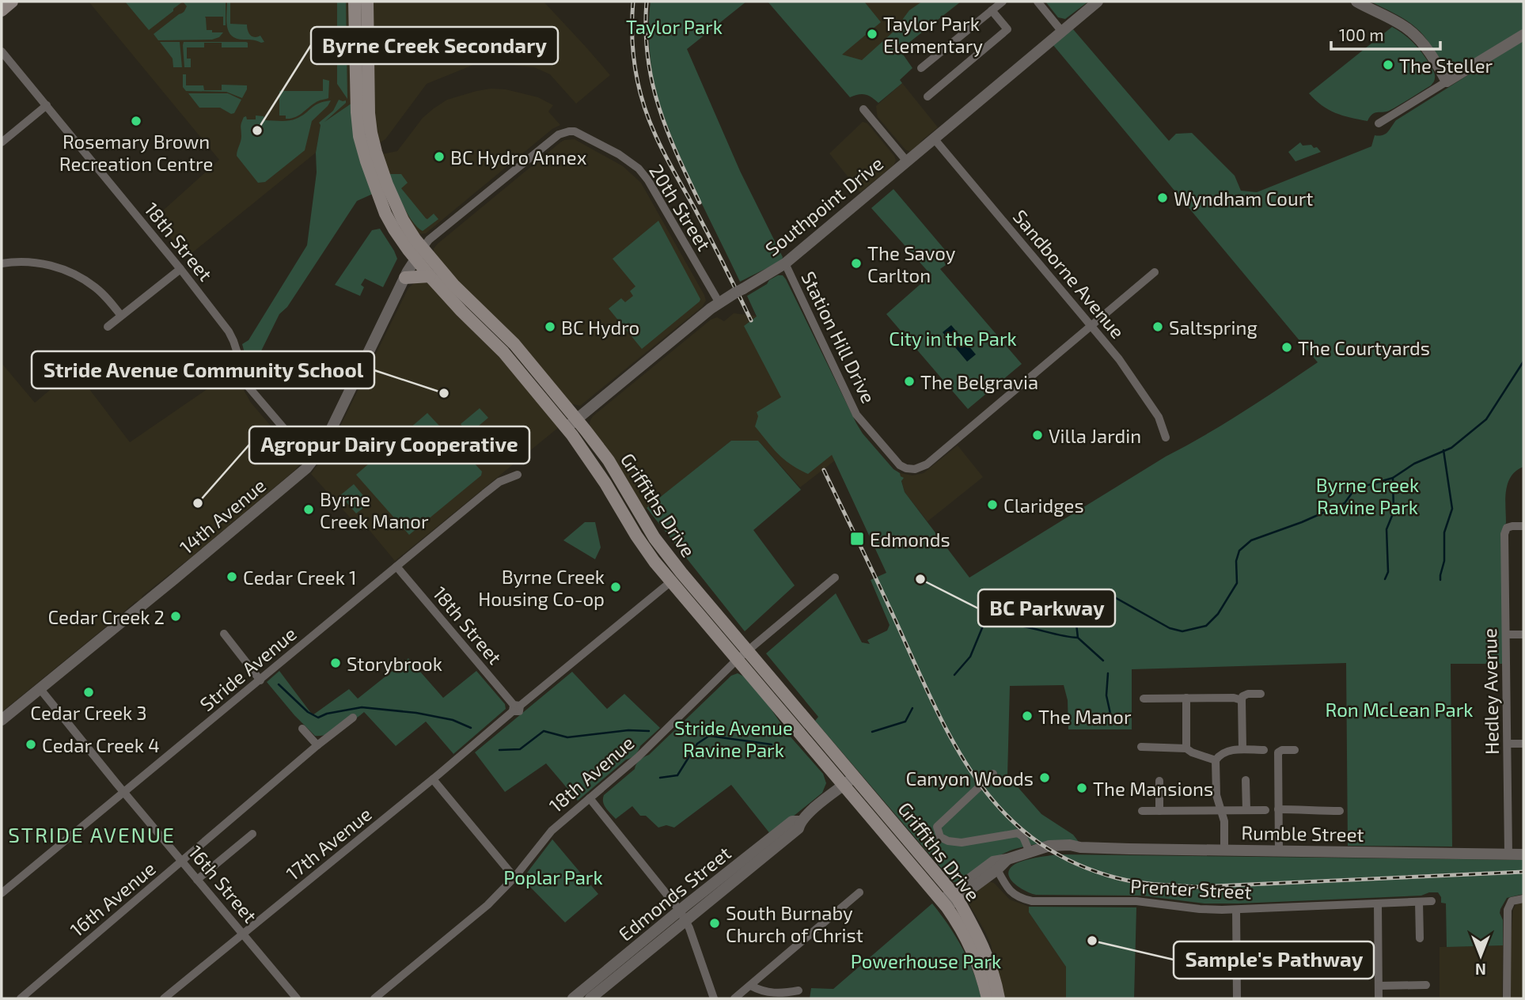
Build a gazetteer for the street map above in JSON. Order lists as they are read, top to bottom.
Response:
{
  "streets": {
    "main road": ["Griffiths Drive"],
    "street": [
      "Southpoint Drive",
      "20th Street",
      "18th Street",
      "Sandborne Avenue",
      "Station Hill Drive",
      "14th Avenue",
      "Stride Avenue",
      "Hedley Avenue",
      "18th Avenue",
      "Rumble Street",
      "17th Avenue",
      "16th Street",
      "Prenter Street",
      "Edmonds Street",
      "16th Avenue"
    ]
  },
  "crossings": [
    ["Southpoint Drive", "20th Street"],
    ["Southpoint Drive", "Sandborne Avenue"],
    ["Southpoint Drive", "Station Hill Drive"],
    ["Southpoint Drive", "Griffiths Drive"],
    ["20th Street", "14th Avenue"],
    ["18th Street", "14th Avenue"],
    ["18th Street", "Stride Avenue"],
    ["18th Street", "17th Avenue"],
    ["Sandborne Avenue", "Station Hill Drive"],
    ["Griffiths Drive", "14th Avenue"],
    ["Griffiths Drive", "18th Avenue"],
    ["Griffiths Drive", "Rumble Street"],
    ["Griffiths Drive", "17th Avenue"],
    ["Griffiths Drive", "Edmonds Street"],
    ["14th Avenue", "16th Street"],
    ["Stride Avenue", "16th Street"],
    ["Hedley Avenue", "Rumble Street"],
    ["Rumble Street", "Prenter Street"],
    ["17th Avenue", "16th Street"],
    ["16th Street", "16th Avenue"]
  ],
  "districts": ["STRIDE AVENUE"],
  "parks": [
    "Taylor Park",
    "City in the Park",
    "Byrne Creek Ravine Park",
    "Ron McLean Park",
    "Stride Avenue Ravine Park",
    "Poplar Park",
    "Powerhouse Park"
  ],
  "places": {
    "other": [
      "Taylor Park Elementary",
      "The Steller",
      "Rosemary Brown Recreation Centre",
      "Byrne Creek Secondary",
      "BC Hydro Annex",
      "Wyndham Court",
      "The Savoy Carlton",
      "BC Hydro",
      "Saltspring",
      "The Courtyards",
      "The Belgravia",
      "Stride Avenue Community School",
      "Villa Jardin",
      "Agropur Dairy Cooperative",
      "Claridges",
      "Byrne Creek Manor",
      "Cedar Creek 1",
      "BC Parkway",
      "Byrne Creek Housing Co-op",
      "Cedar Creek 2",
      "Storybrook",
      "Cedar Creek 3",
      "The Manor",
      "Cedar Creek 4",
      "Canyon Woods",
      "The Mansions",
      "South Burnaby Church of Christ",
      "Sample's Pathway"
    ],
    "transit": ["Edmonds"]
  },
  "scale_bar": "100 m",
  "north": "bottom"
}
